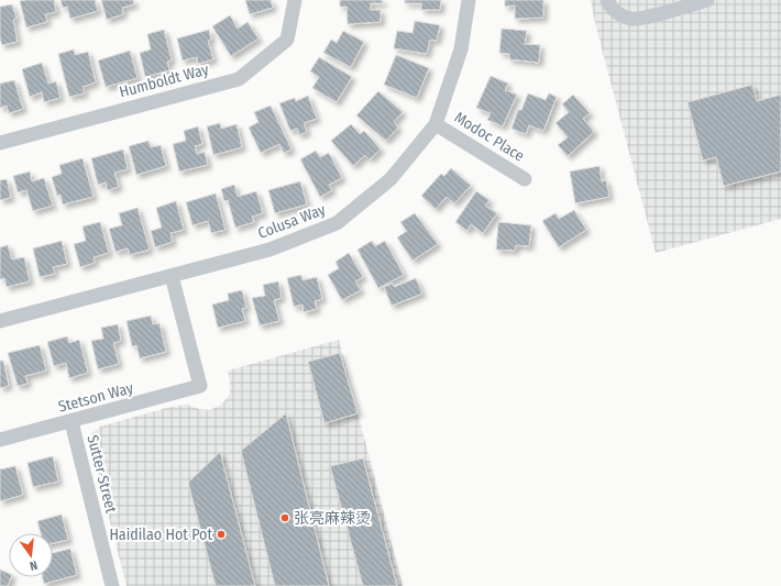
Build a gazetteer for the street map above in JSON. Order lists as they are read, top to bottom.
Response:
{
  "streets": {
    "street": [
      "Humboldt Way",
      "Modoc Place",
      "Colusa Way",
      "Stetson Way",
      "Sutter Street"
    ]
  },
  "crossings": [
    ["Modoc Place", "Colusa Way"],
    ["Colusa Way", "Stetson Way"],
    ["Stetson Way", "Sutter Street"]
  ],
  "places": ["张亮麻辣烫", "Haidilao Hot Pot"],
  "north": "bottom"
}
